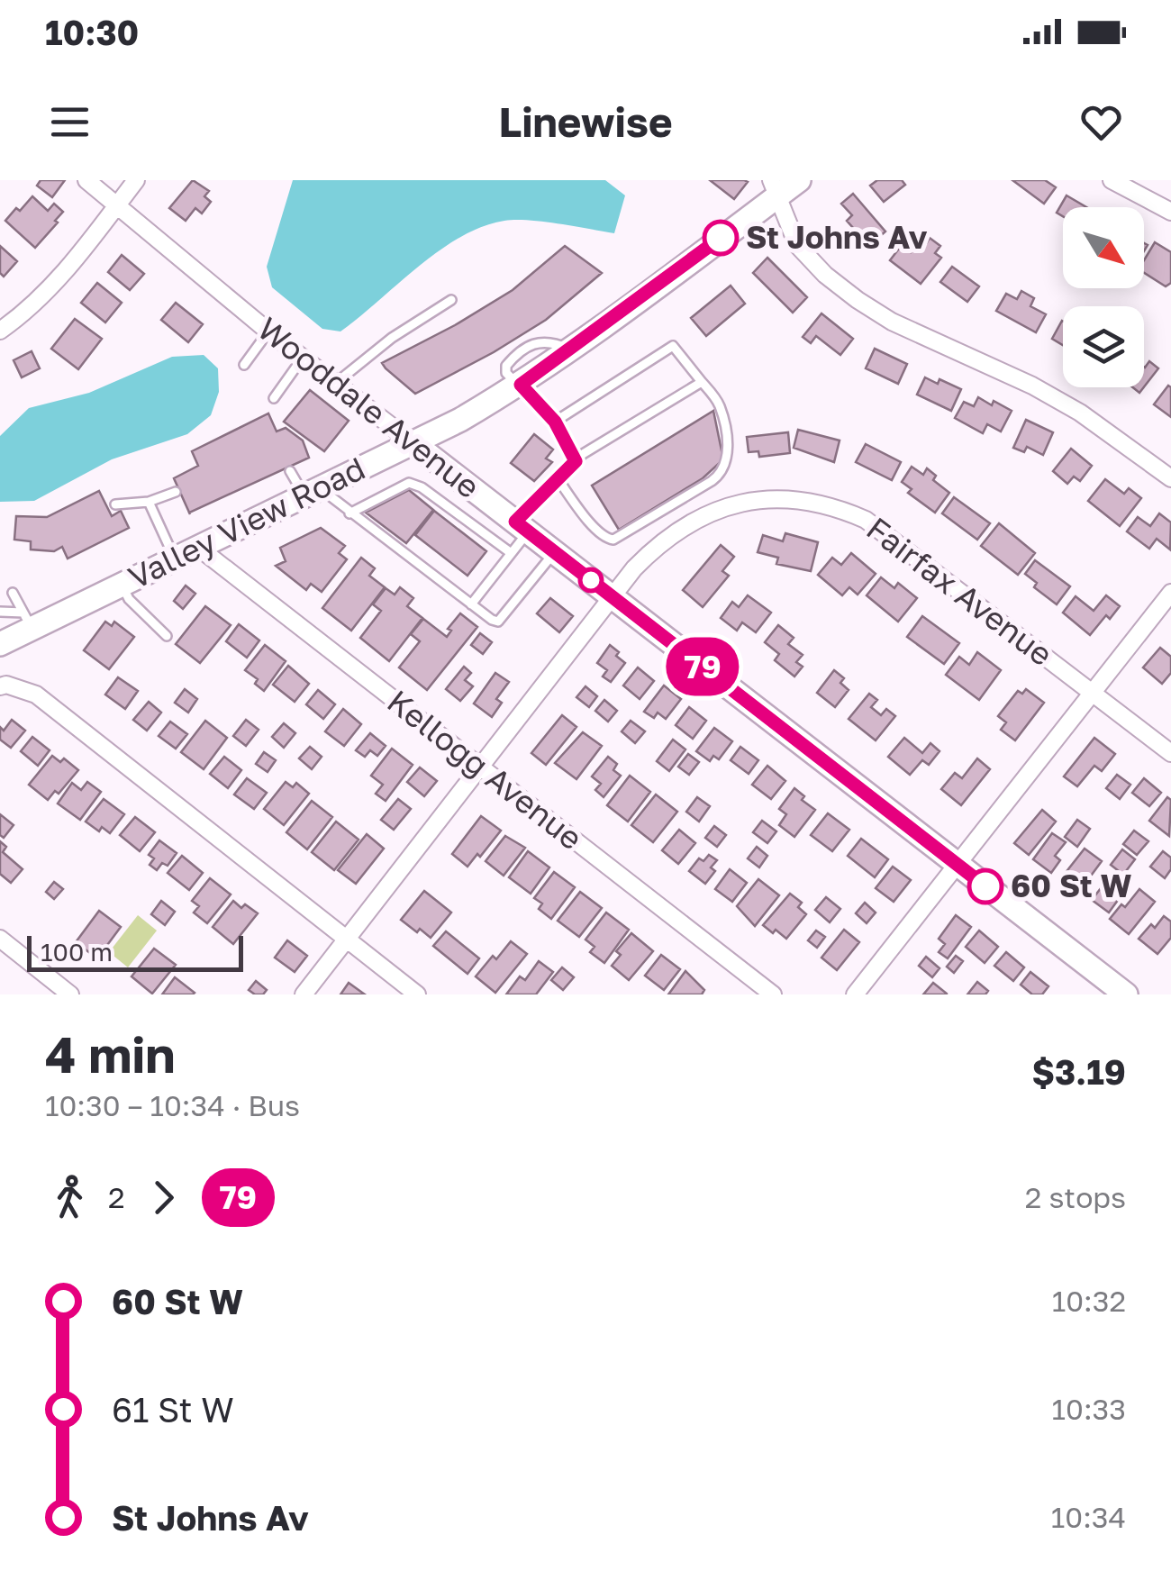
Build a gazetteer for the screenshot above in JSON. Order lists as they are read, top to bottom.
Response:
{
  "streets": {
    "street": [
      "Wooddale Avenue",
      "Valley View Road",
      "Fairfax Avenue",
      "Kellogg Avenue"
    ]
  },
  "crossings": [
    ["Wooddale Avenue", "Valley View Road"],
    ["Wooddale Avenue", "Fairfax Avenue"],
    ["Valley View Road", "Kellogg Avenue"],
    ["Fairfax Avenue", "Kellogg Avenue"]
  ],
  "places": ["St Johns Av", "60 St W"],
  "lines": ["bus line 79"],
  "scale_bar": "100 m",
  "north": "bottom right",
  "page": {
    "status": "10:30",
    "header": "Linewise",
    "on_map": "79",
    "scale": "100 m",
    "heading": ["4 min", "10:30 – 10:34 · Bus", "$3.19"],
    "legs": ["2", "79", "2 stops"],
    "list": [
      {
        "name": "60 St W",
        "value": "10:32"
      },
      {
        "name": "61 St W",
        "value": "10:33"
      },
      {
        "name": "St Johns Av",
        "value": "10:34"
      }
    ]
  }
}
